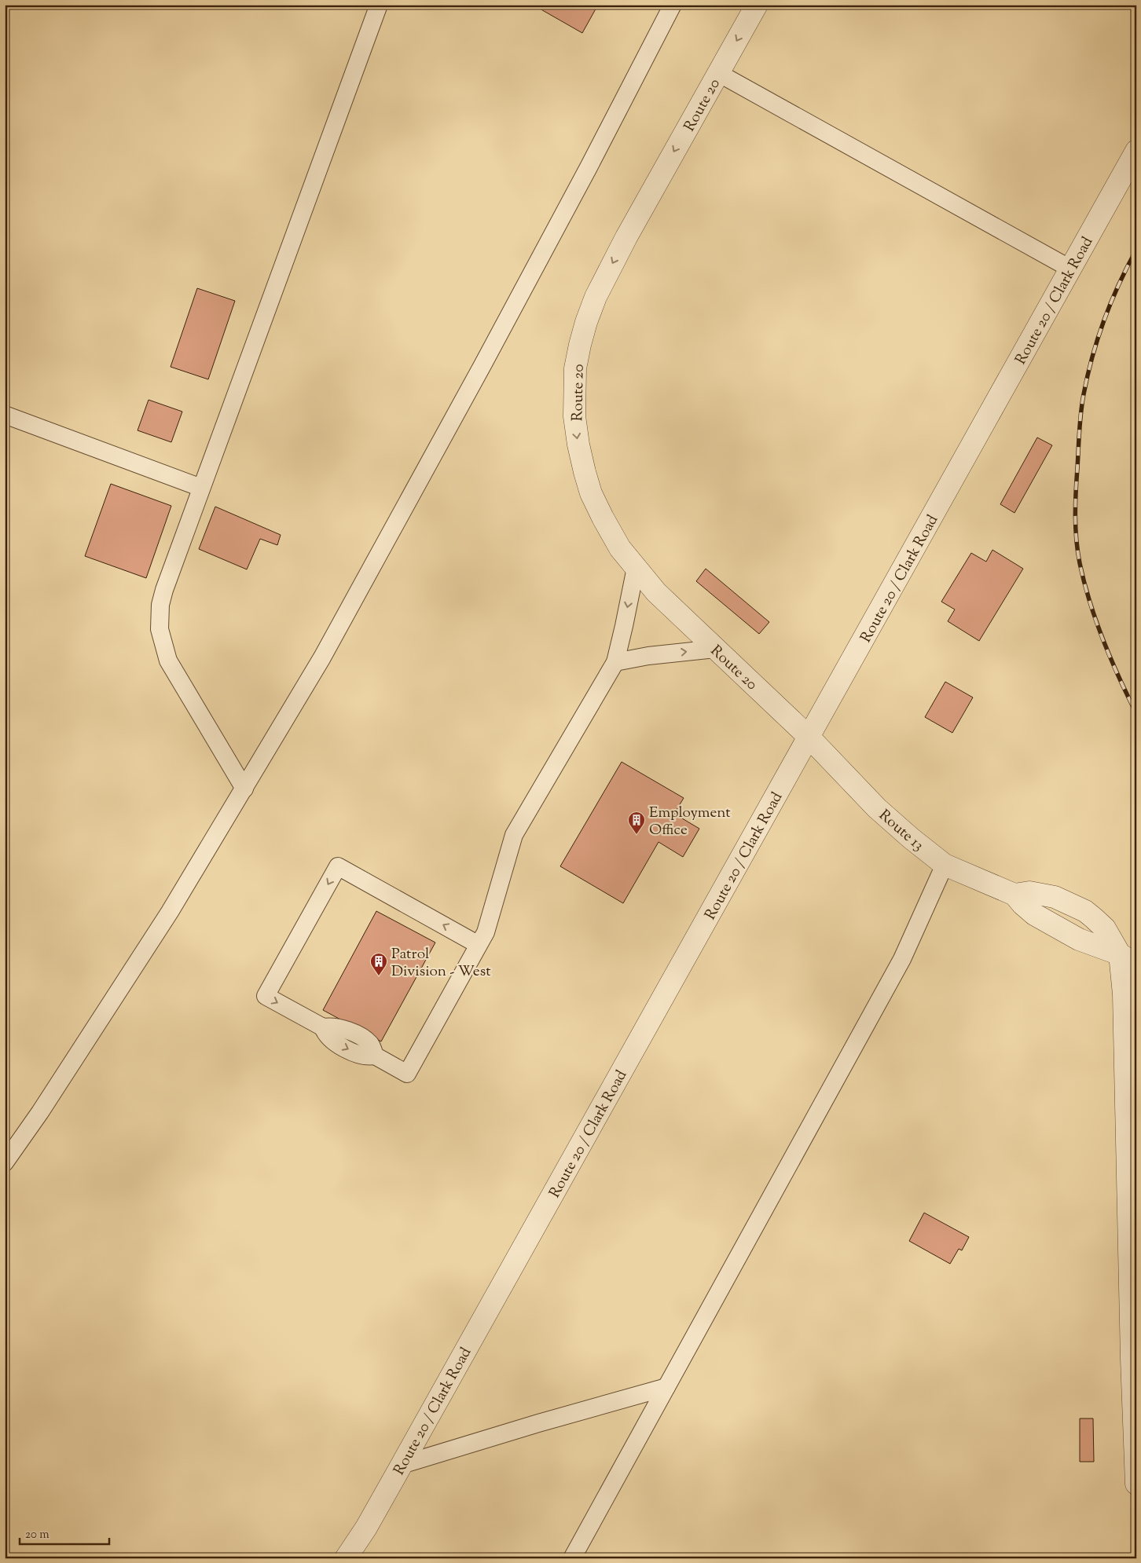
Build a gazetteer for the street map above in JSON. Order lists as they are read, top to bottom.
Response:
{
  "streets": {
    "street": ["Route 20", "Route 20 / Clark Road", "Route 13"]
  },
  "crossings": [
    ["Route 20", "Route 20 / Clark Road"],
    ["Route 20", "Route 13"],
    ["Route 20 / Clark Road", "Route 13"]
  ],
  "one_way": ["Route 20"],
  "places": {
    "building": ["Employment Office", "Patrol Division - West"]
  },
  "scale_bar": "20 m"
}
